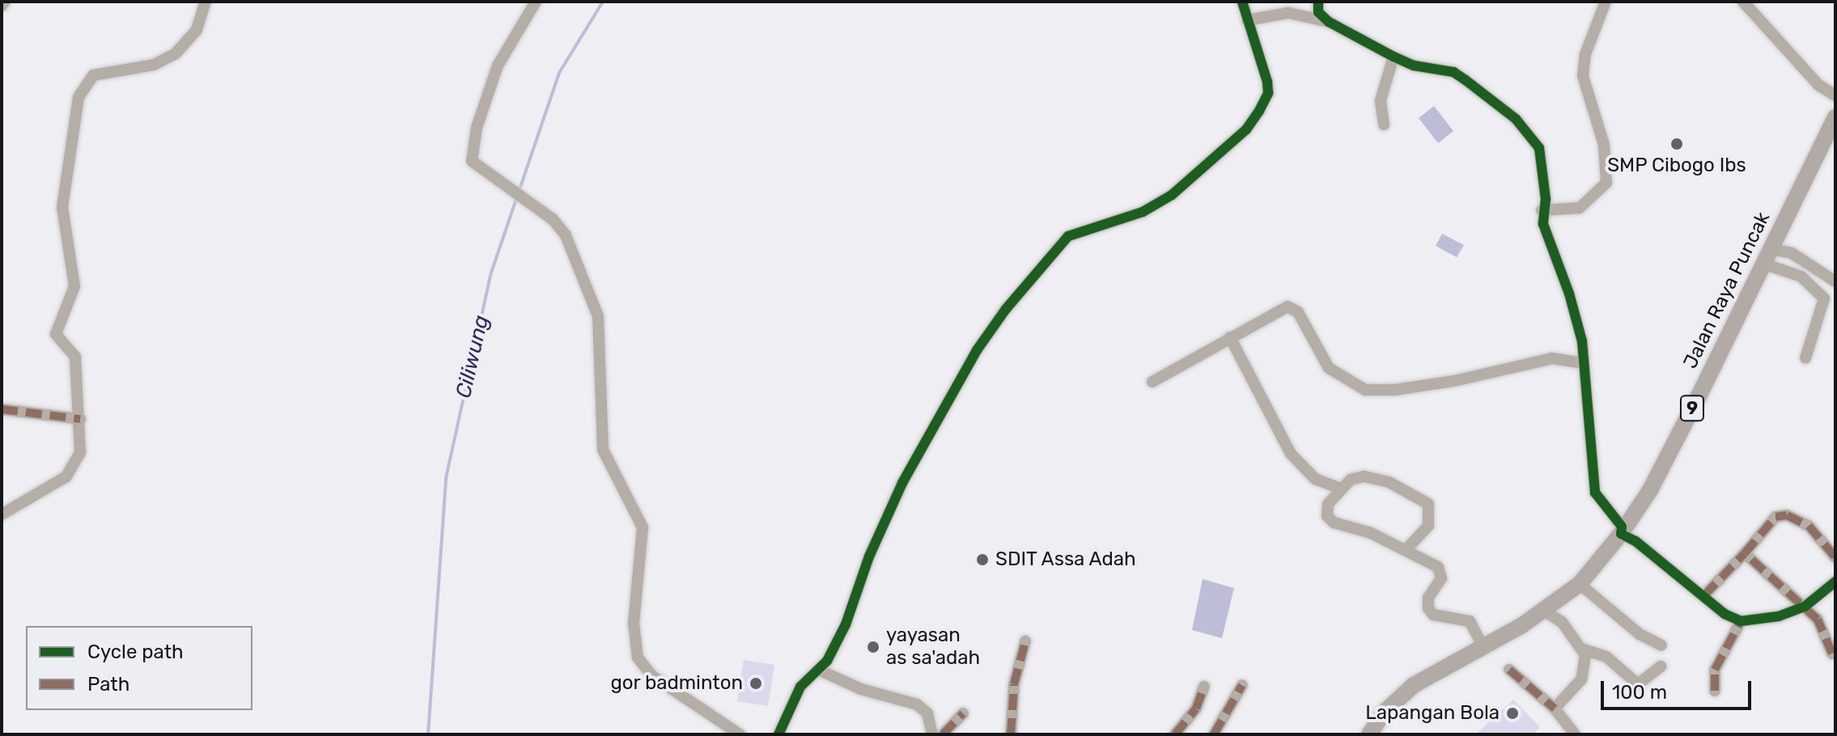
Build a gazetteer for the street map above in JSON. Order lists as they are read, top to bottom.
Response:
{
  "streets": {
    "highway": ["Jalan Raya Puncak", "9"]
  },
  "water": ["Ciliwung"],
  "places": [
    "SMP Cibogo Ibs",
    "SDIT Assa Adah",
    "yayasan as sa'adah",
    "gor badminton",
    "Lapangan Bola"
  ],
  "legend": ["Cycle path", "Path"],
  "scale_bar": "100 m"
}
